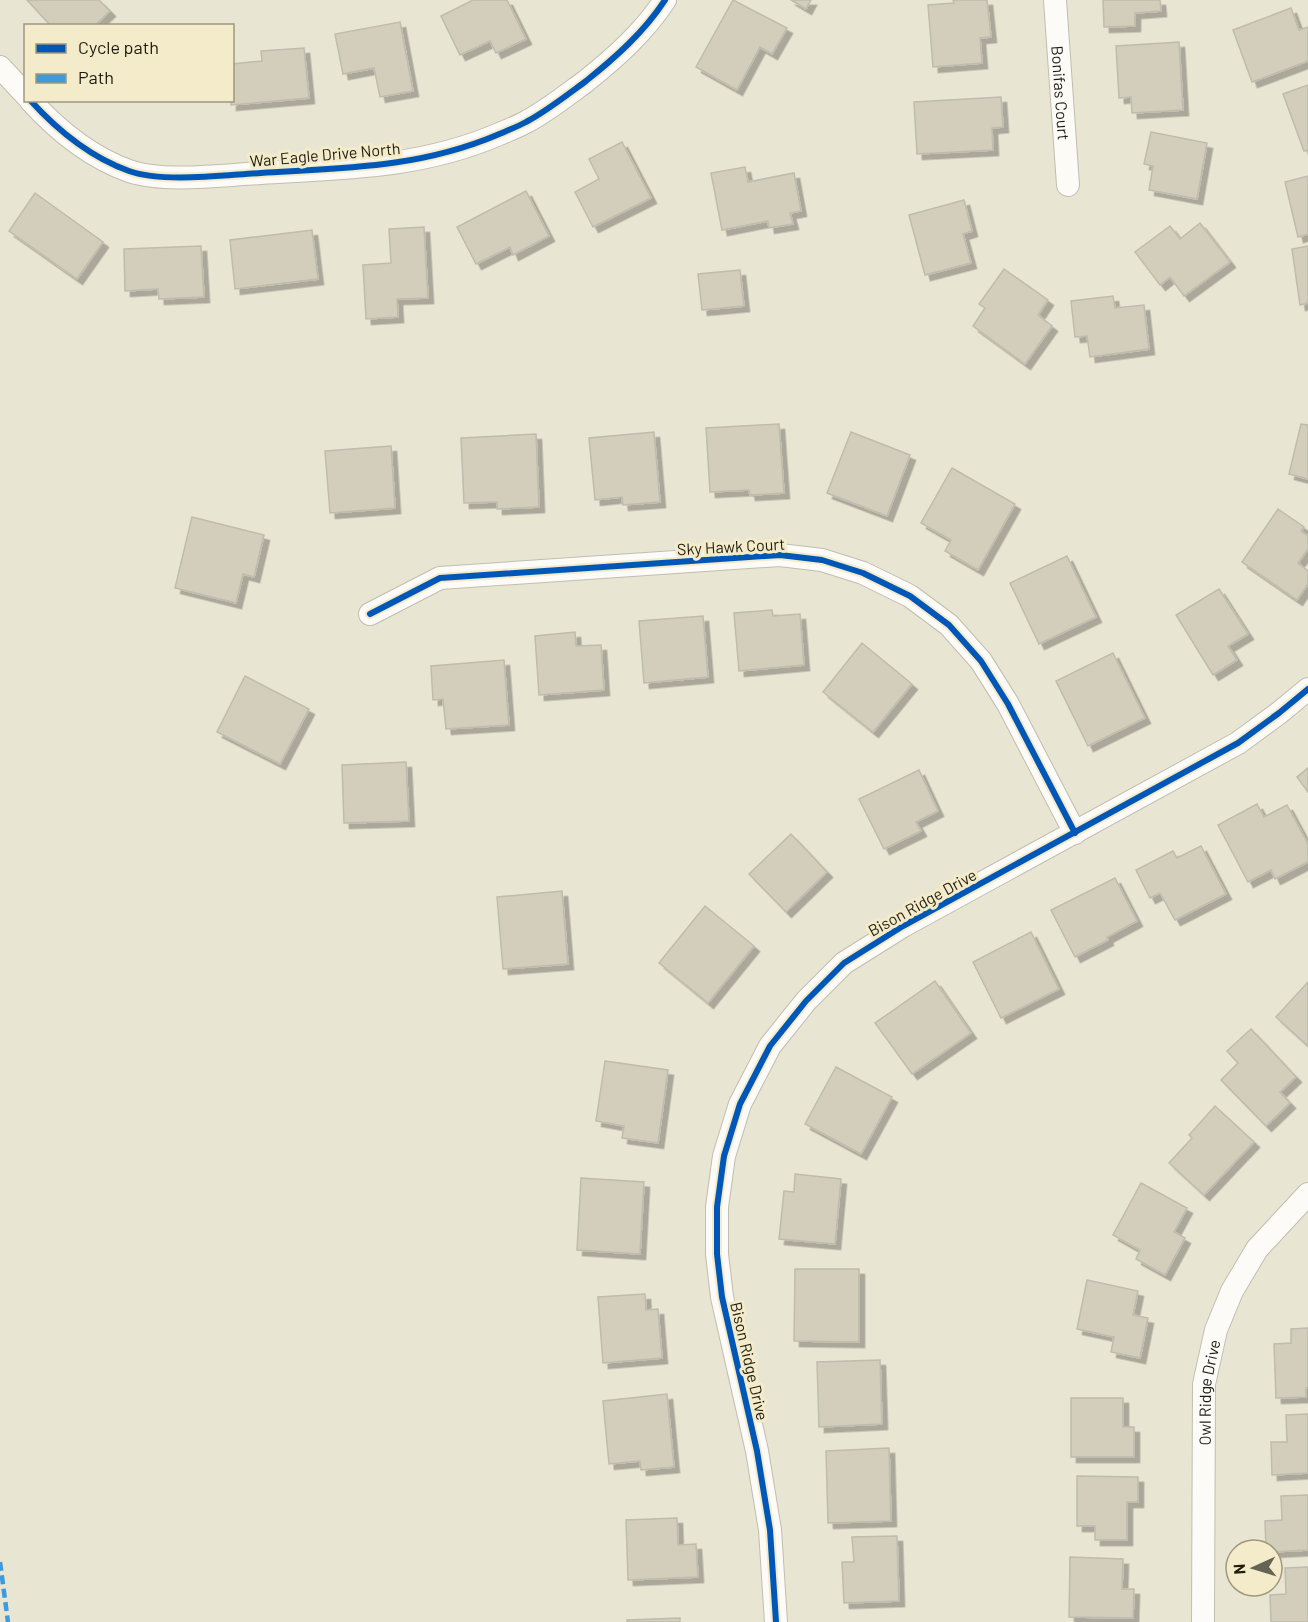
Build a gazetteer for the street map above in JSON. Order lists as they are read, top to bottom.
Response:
{
  "streets": {
    "street": [
      "Bonifas Court",
      "War Eagle Drive North",
      "Sky Hawk Court",
      "Bison Ridge Drive",
      "Owl Ridge Drive"
    ]
  },
  "crossings": [
    ["Sky Hawk Court", "Bison Ridge Drive"]
  ],
  "legend": ["Cycle path", "Path"],
  "north": "left"
}
